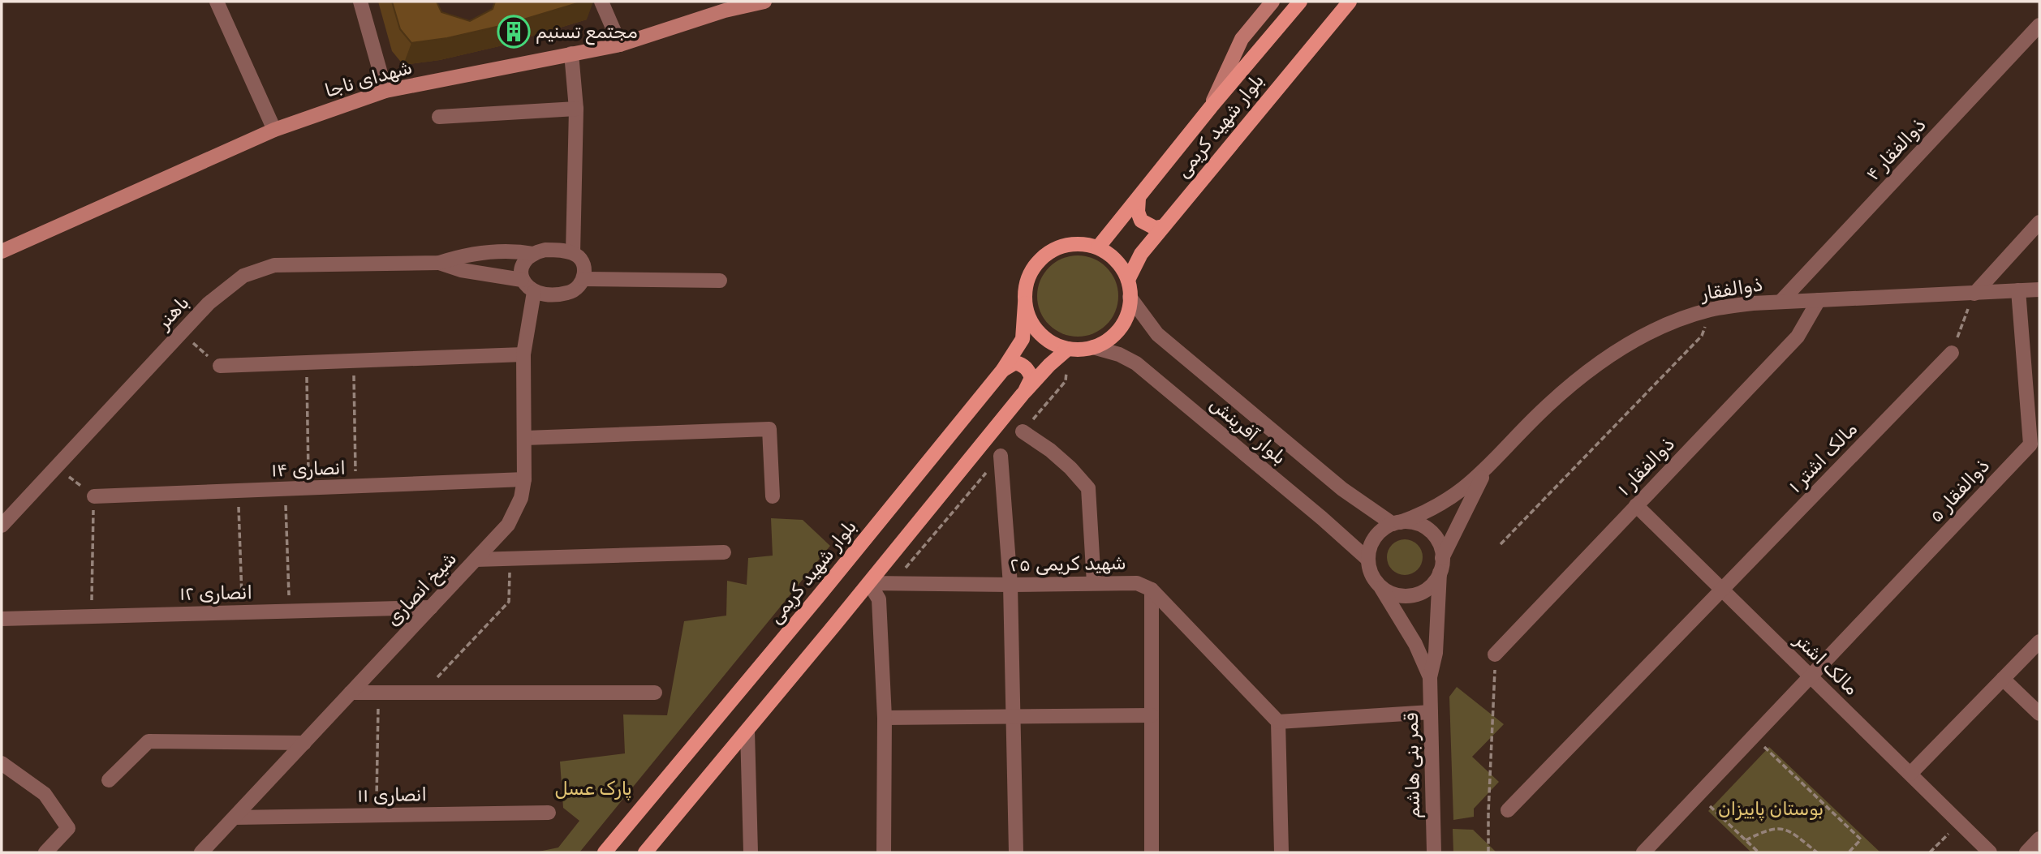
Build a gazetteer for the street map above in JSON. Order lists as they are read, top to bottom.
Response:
{
  "streets": {
    "main road": ["شهدای ناجا", "بلوار شهید کریمی"],
    "street": [
      "ذوالفقار ۴",
      "ذوالفقار",
      "باهنر",
      "بلوار آفرینش",
      "مالک اشتر ۱",
      "ذوالفقار ۱",
      "انصاری ۱۴",
      "ذوالفقار ۵",
      "شهید کریمی ۲۵",
      "شیخ انصاری",
      "انصاری ۱۲",
      "مالک اشتر",
      "قمر بنی هاشم",
      "انصاری ۱۱"
    ]
  },
  "crossings": [
    ["بلوار شهید کریمی", "بلوار آفرینش"],
    ["ذوالفقار ۴", "ذوالفقار"],
    ["ذوالفقار", "ذوالفقار ۱"],
    ["ذوالفقار", "ذوالفقار ۵"],
    ["باهنر", "شیخ انصاری"],
    ["مالک اشتر ۱", "مالک اشتر"],
    ["ذوالفقار ۱", "مالک اشتر"],
    ["انصاری ۱۴", "شیخ انصاری"],
    ["ذوالفقار ۵", "مالک اشتر"],
    ["شیخ انصاری", "انصاری ۱۲"],
    ["شیخ انصاری", "انصاری ۱۱"]
  ],
  "parks": ["پارک عسل", "بوستان پاییزان"],
  "places": {
    "building": ["مجتمع تسنیم"]
  }
}
